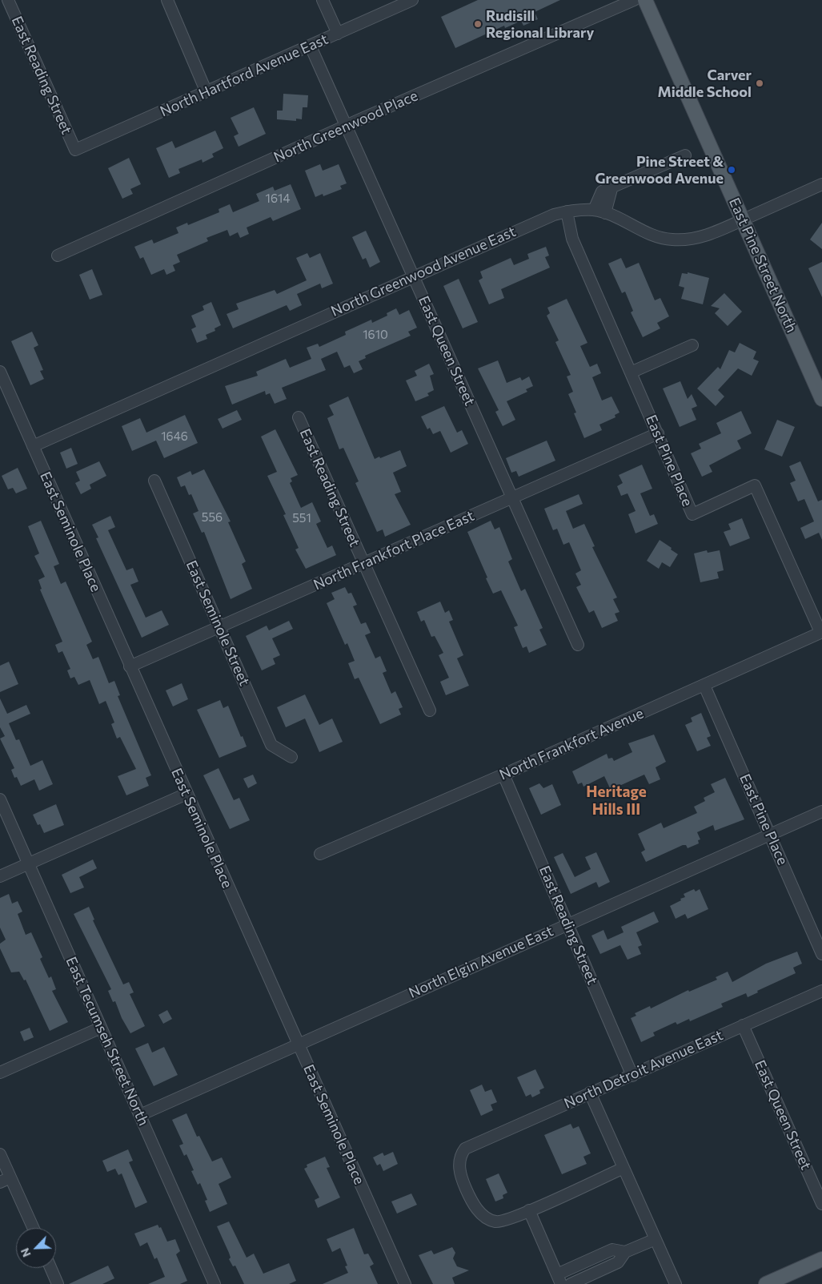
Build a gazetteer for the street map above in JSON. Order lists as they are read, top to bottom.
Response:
{
  "streets": {
    "main road": ["East Pine Street North"],
    "street": [
      "East Reading Street",
      "North Hartford Avenue East",
      "North Greenwood Place",
      "North Greenwood Avenue East",
      "East Queen Street",
      "East Pine Place",
      "East Seminole Place",
      "North Frankfort Place East",
      "East Seminole Street",
      "North Frankfort Avenue",
      "North Elgin Avenue East",
      "East Tecumseh Street North",
      "North Detroit Avenue East"
    ]
  },
  "crossings": [
    ["East Reading Street", "North Hartford Avenue East"],
    ["East Reading Street", "North Frankfort Place East"],
    ["East Reading Street", "North Frankfort Avenue"],
    ["East Reading Street", "North Elgin Avenue East"],
    ["East Reading Street", "North Detroit Avenue East"],
    ["North Hartford Avenue East", "East Queen Street"],
    ["North Greenwood Place", "East Queen Street"],
    ["East Pine Street North", "North Greenwood Avenue East"],
    ["North Greenwood Avenue East", "East Queen Street"],
    ["North Greenwood Avenue East", "East Pine Place"],
    ["North Greenwood Avenue East", "East Seminole Place"],
    ["East Queen Street", "North Frankfort Place East"],
    ["East Queen Street", "North Detroit Avenue East"],
    ["East Pine Place", "North Frankfort Place East"],
    ["East Pine Place", "North Frankfort Avenue"],
    ["East Pine Place", "North Elgin Avenue East"],
    ["East Seminole Place", "North Frankfort Place East"],
    ["East Seminole Place", "North Elgin Avenue East"],
    ["North Frankfort Place East", "East Seminole Street"],
    ["North Elgin Avenue East", "East Tecumseh Street North"]
  ],
  "districts": ["Heritage Hills III"],
  "places": ["Rudisill Regional Library", "Carver Middle School", "Pine Street & Greenwood Avenue"],
  "house_numbers": [
    "1614",
    "1610",
    "1646",
    "556",
    "551"
  ],
  "north": "bottom left"
}
